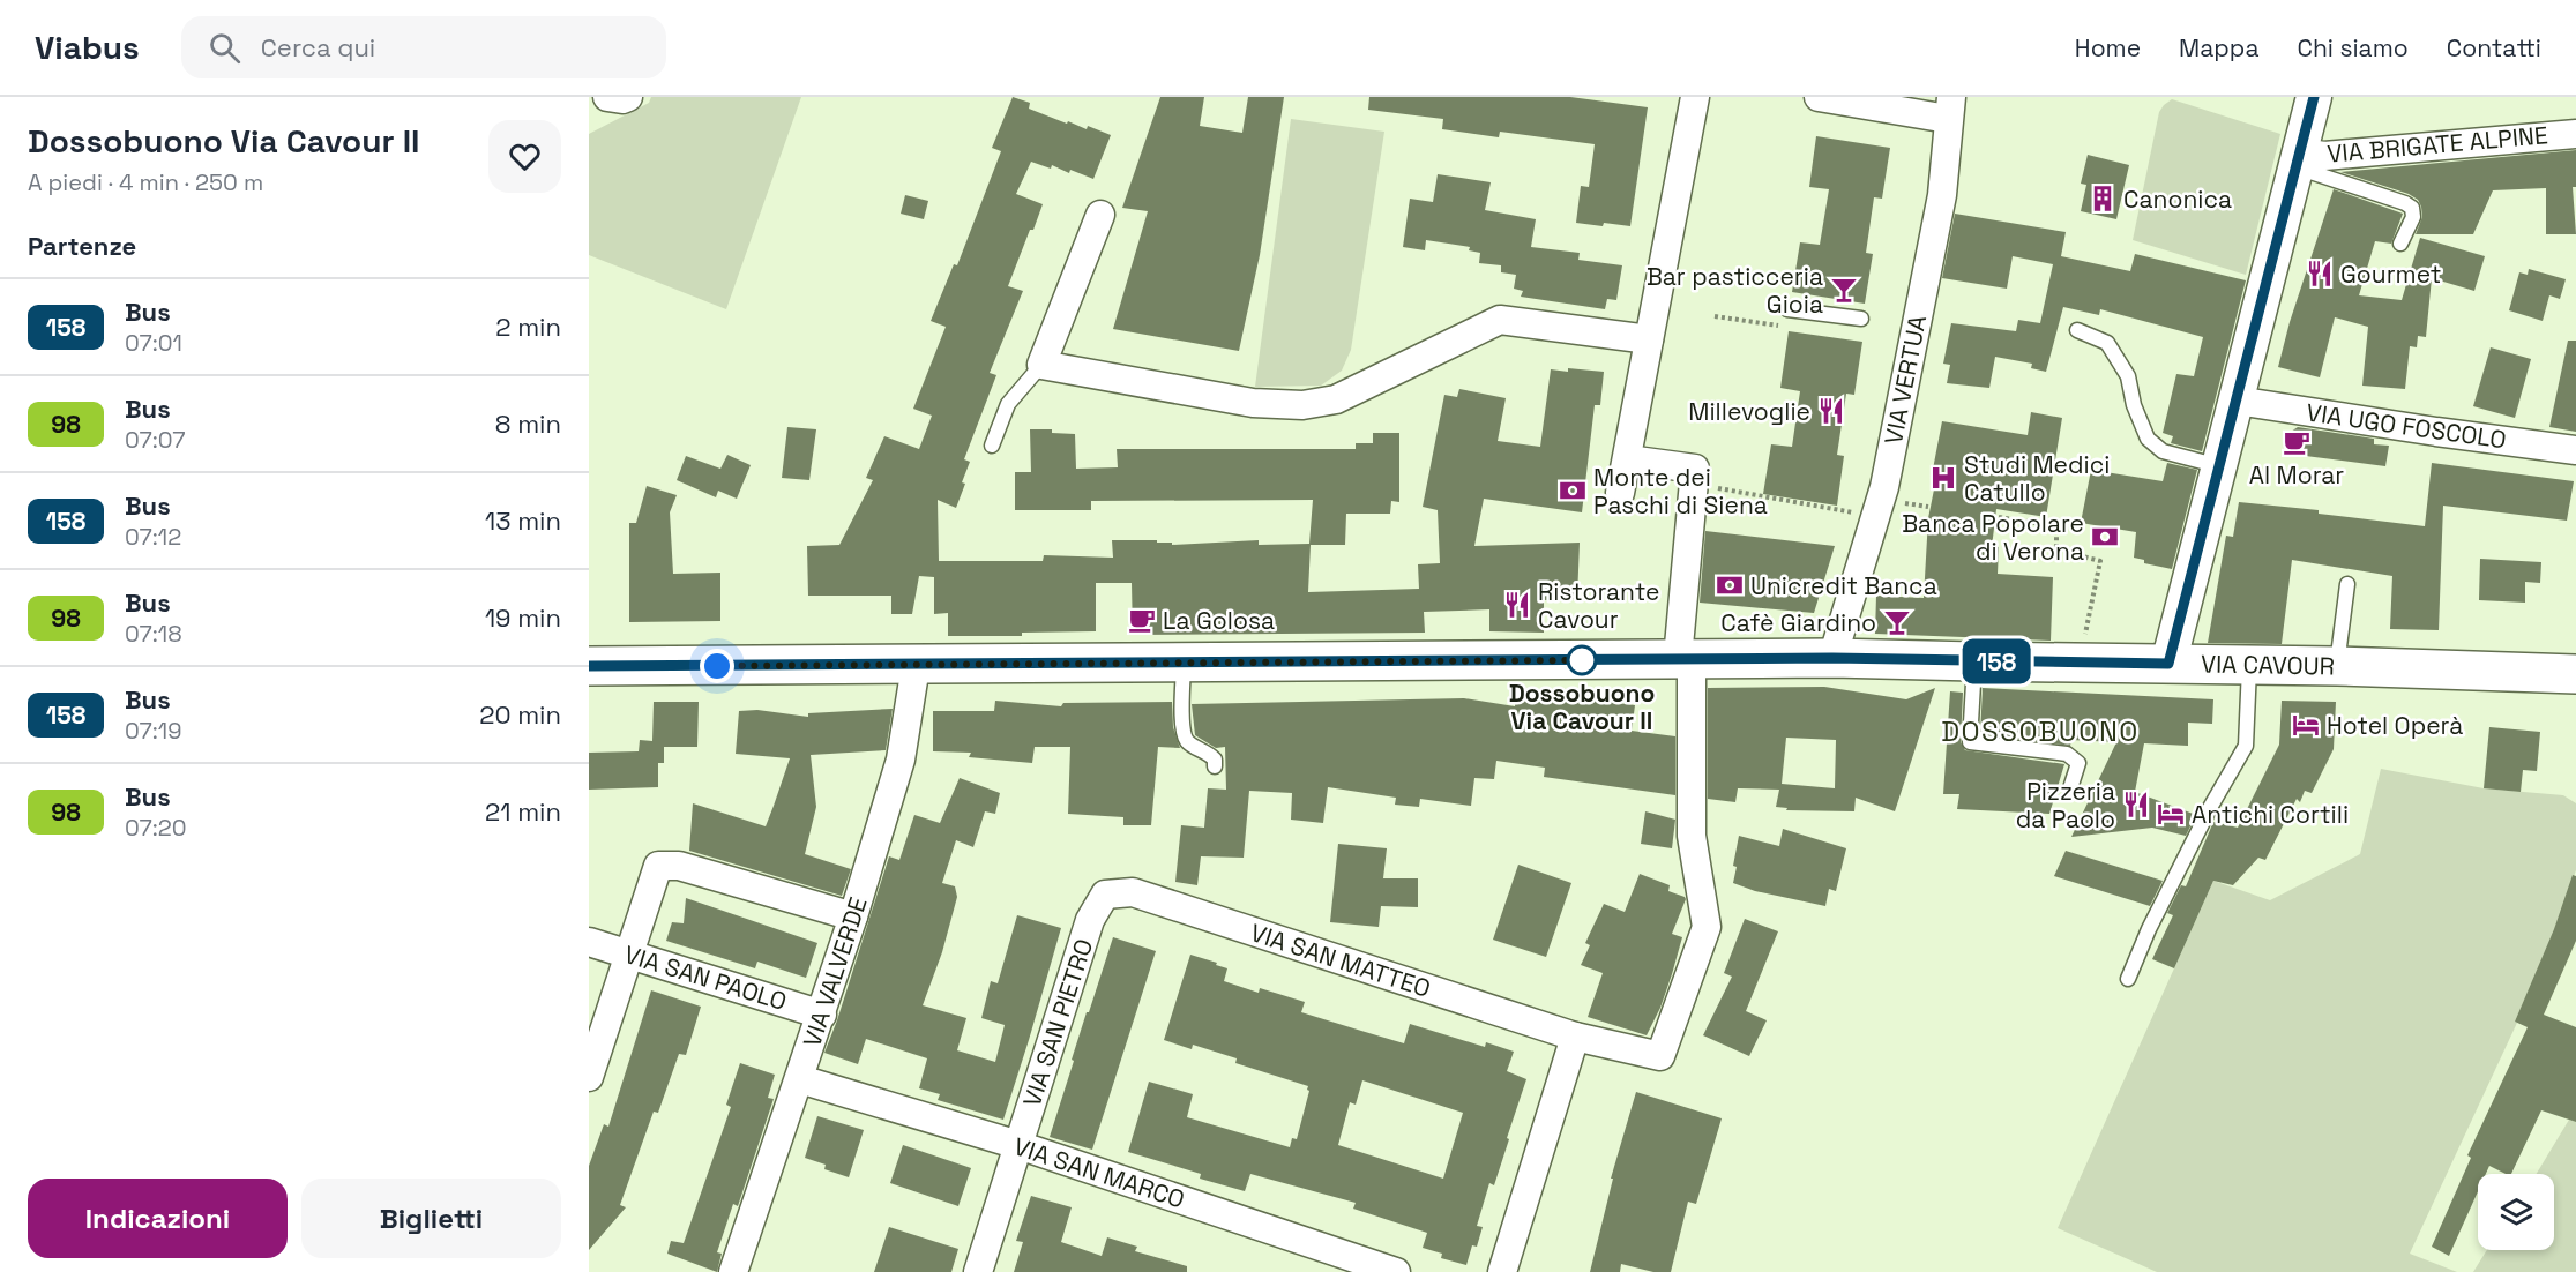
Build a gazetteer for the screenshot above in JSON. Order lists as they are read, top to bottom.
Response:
{
  "streets": {
    "main road": ["VIA CAVOUR"],
    "street": [
      "VIA BRIGATE ALPINE",
      "VIA VERTUA",
      "VIA UGO FOSCOLO",
      "VIA SAN MATTEO",
      "VIA VALVERDE",
      "VIA SAN PAOLO",
      "VIA SAN PIETRO",
      "VIA SAN MARCO"
    ]
  },
  "crossings": [
    ["VIA VERTUA", "VIA CAVOUR"],
    ["VIA CAVOUR", "VIA SAN MATTEO"],
    ["VIA CAVOUR", "VIA VALVERDE"],
    ["VIA SAN MATTEO", "VIA SAN PIETRO"],
    ["VIA VALVERDE", "VIA SAN PAOLO"],
    ["VIA VALVERDE", "VIA SAN MARCO"],
    ["VIA SAN PIETRO", "VIA SAN MARCO"]
  ],
  "districts": ["DOSSOBUONO"],
  "places": {
    "building": ["Canonica"],
    "restaurant": [
      "Gourmet",
      "Millevoglie",
      "Ristorante Cavour",
      "Pizzeria da Paolo"
    ],
    "bar": ["Bar pasticceria Gioia", "Cafè Giardino"],
    "cafe": ["Al Morar", "La Golosa"],
    "hospital": ["Studi Medici Catullo"],
    "bank": ["Monte dei Paschi di Siena", "Banca Popolare di Verona", "Unicredit Banca"],
    "other": ["Dossobuono Via Cavour II"],
    "hotel": ["Hotel Operà", "Antichi Cortili"]
  },
  "lines": ["bus line 158"],
  "page": {
    "header": "Viabus",
    "search": "Cerca qui",
    "nav": [
      "Home",
      "Mappa",
      "Chi siamo",
      "Contatti"
    ],
    "heading": [
      ["Dossobuono Via Cavour II", "A piedi · 4 min · 250 m"],
      "Partenze"
    ],
    "on_map": "158",
    "list": [
      {
        "mark": "158",
        "name": "Bus",
        "note": "07:01",
        "value": "2 min"
      },
      {
        "mark": "98",
        "name": "Bus",
        "note": "07:07",
        "value": "8 min"
      },
      {
        "mark": "158",
        "name": "Bus",
        "note": "07:12",
        "value": "13 min"
      },
      {
        "mark": "98",
        "name": "Bus",
        "note": "07:18",
        "value": "19 min"
      },
      {
        "mark": "158",
        "name": "Bus",
        "note": "07:19",
        "value": "20 min"
      },
      {
        "mark": "98",
        "name": "Bus",
        "note": "07:20",
        "value": "21 min"
      }
    ],
    "buttons": ["Indicazioni", "Biglietti"]
  }
}
